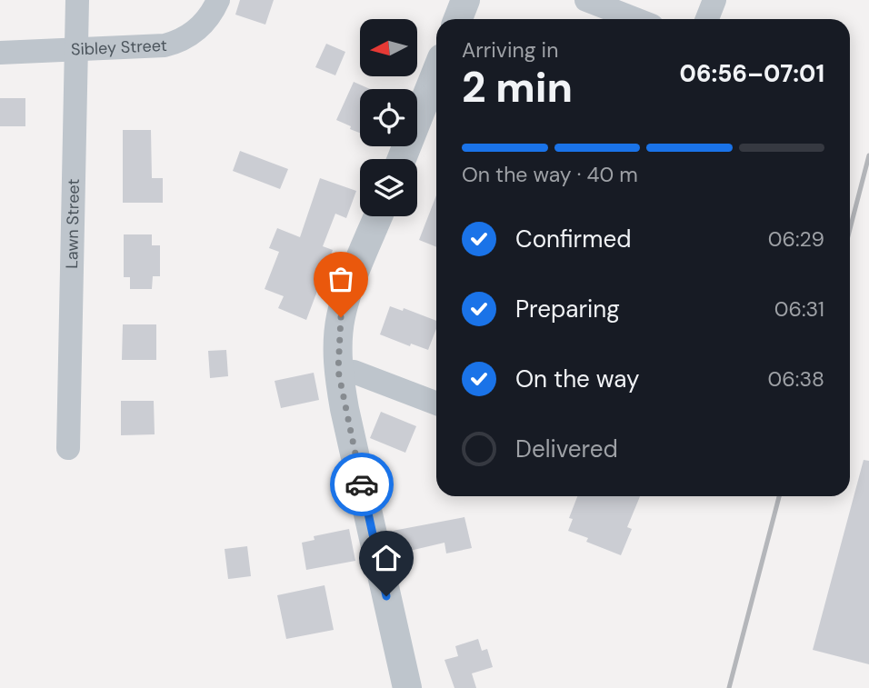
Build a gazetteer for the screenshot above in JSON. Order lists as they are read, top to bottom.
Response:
{
  "streets": {
    "street": ["Sibley Street", "Lawn Street"]
  },
  "crossings": [
    ["Sibley Street", "Lawn Street"]
  ],
  "north": "left",
  "page": {
    "heading": ["2 min", "Arriving in", "06:56–07:01"],
    "bar": "On the way · 40 m",
    "list": [
      ["Confirmed", "06:29"],
      ["Preparing", "06:31"],
      ["On the way", "06:38"],
      "Delivered"
    ]
  }
}
